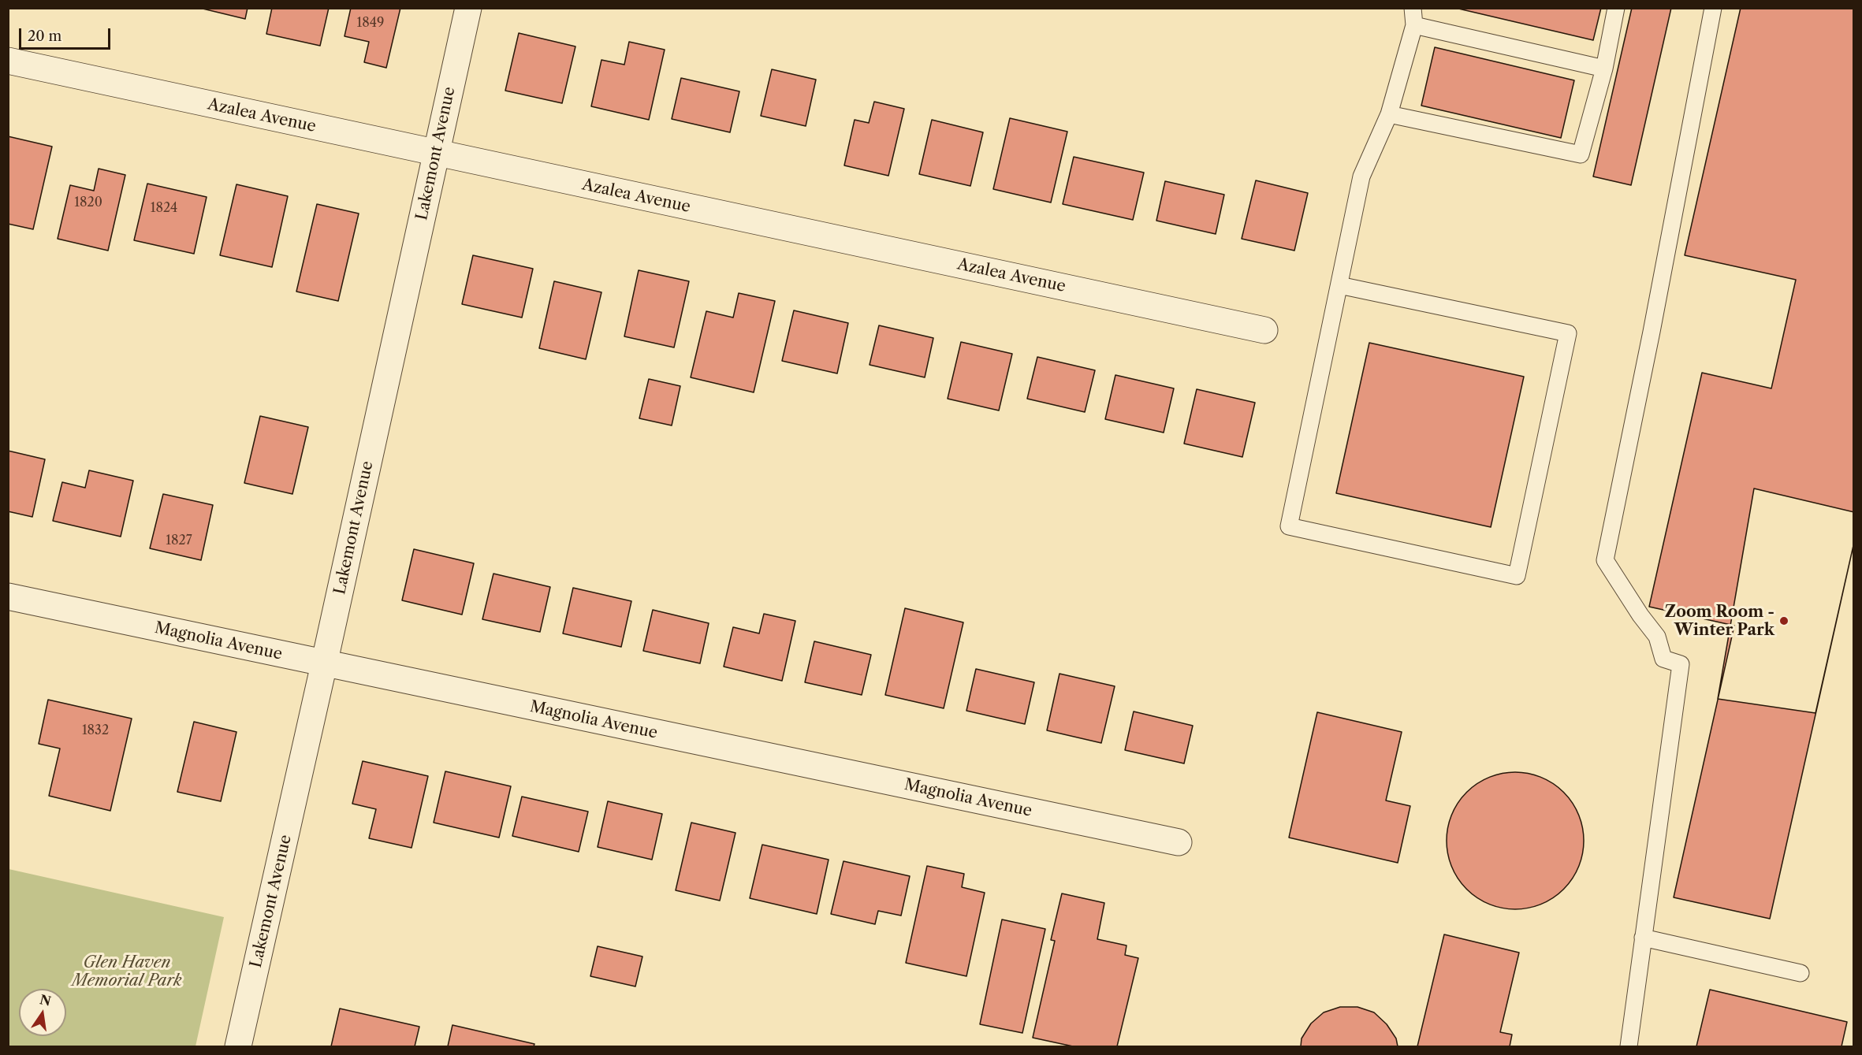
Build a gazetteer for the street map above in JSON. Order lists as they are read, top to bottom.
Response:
{
  "streets": {
    "street": ["Azalea Avenue", "Lakemont Avenue", "Magnolia Avenue"]
  },
  "crossings": [
    ["Azalea Avenue", "Lakemont Avenue"],
    ["Lakemont Avenue", "Magnolia Avenue"]
  ],
  "parks": ["Glen Haven Memorial Park"],
  "places": ["Zoom Room - Winter Park"],
  "house_numbers": [
    "1849",
    "1820",
    "1824",
    "1827",
    "1832"
  ],
  "scale_bar": "20 m",
  "north": "top"
}
